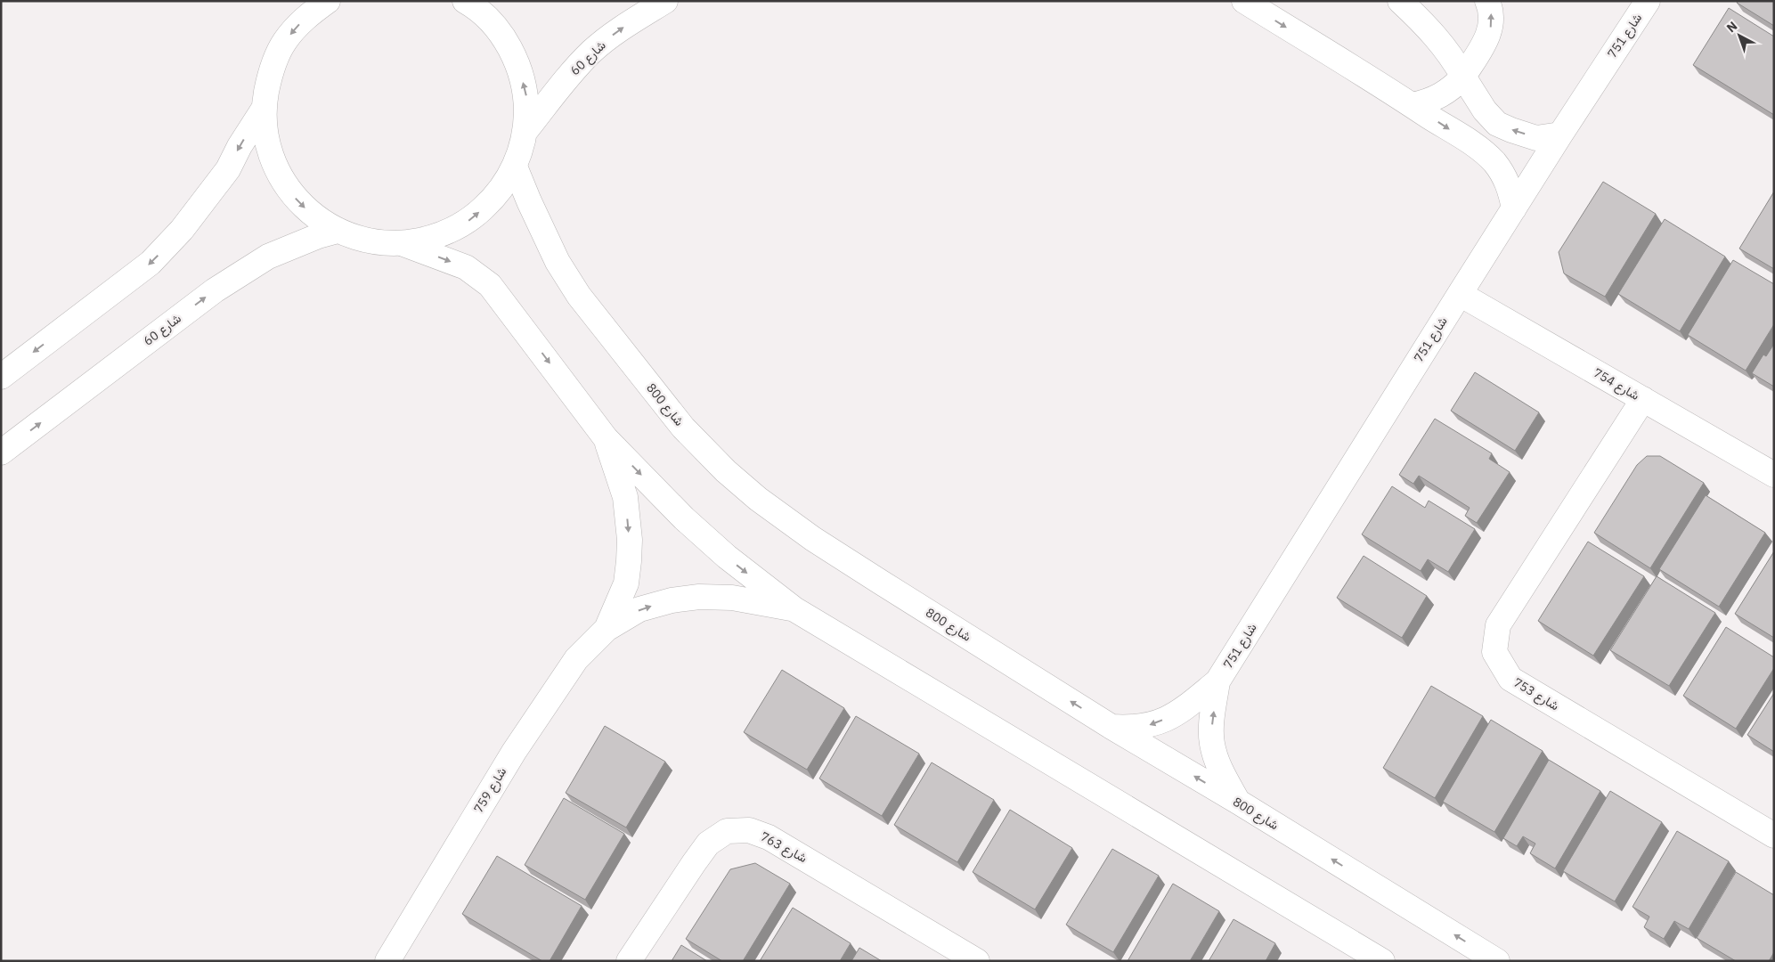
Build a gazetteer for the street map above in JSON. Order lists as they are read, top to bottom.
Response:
{
  "streets": {
    "street": [
      "شارع 751",
      "شارع 60",
      "شارع 754",
      "شارع 800",
      "شارع 753",
      "شارع 759",
      "شارع 763"
    ]
  },
  "crossings": [
    ["شارع 751", "شارع 754"],
    ["شارع 751", "شارع 800"],
    ["شارع 754", "شارع 753"]
  ],
  "north": "top left"
}
